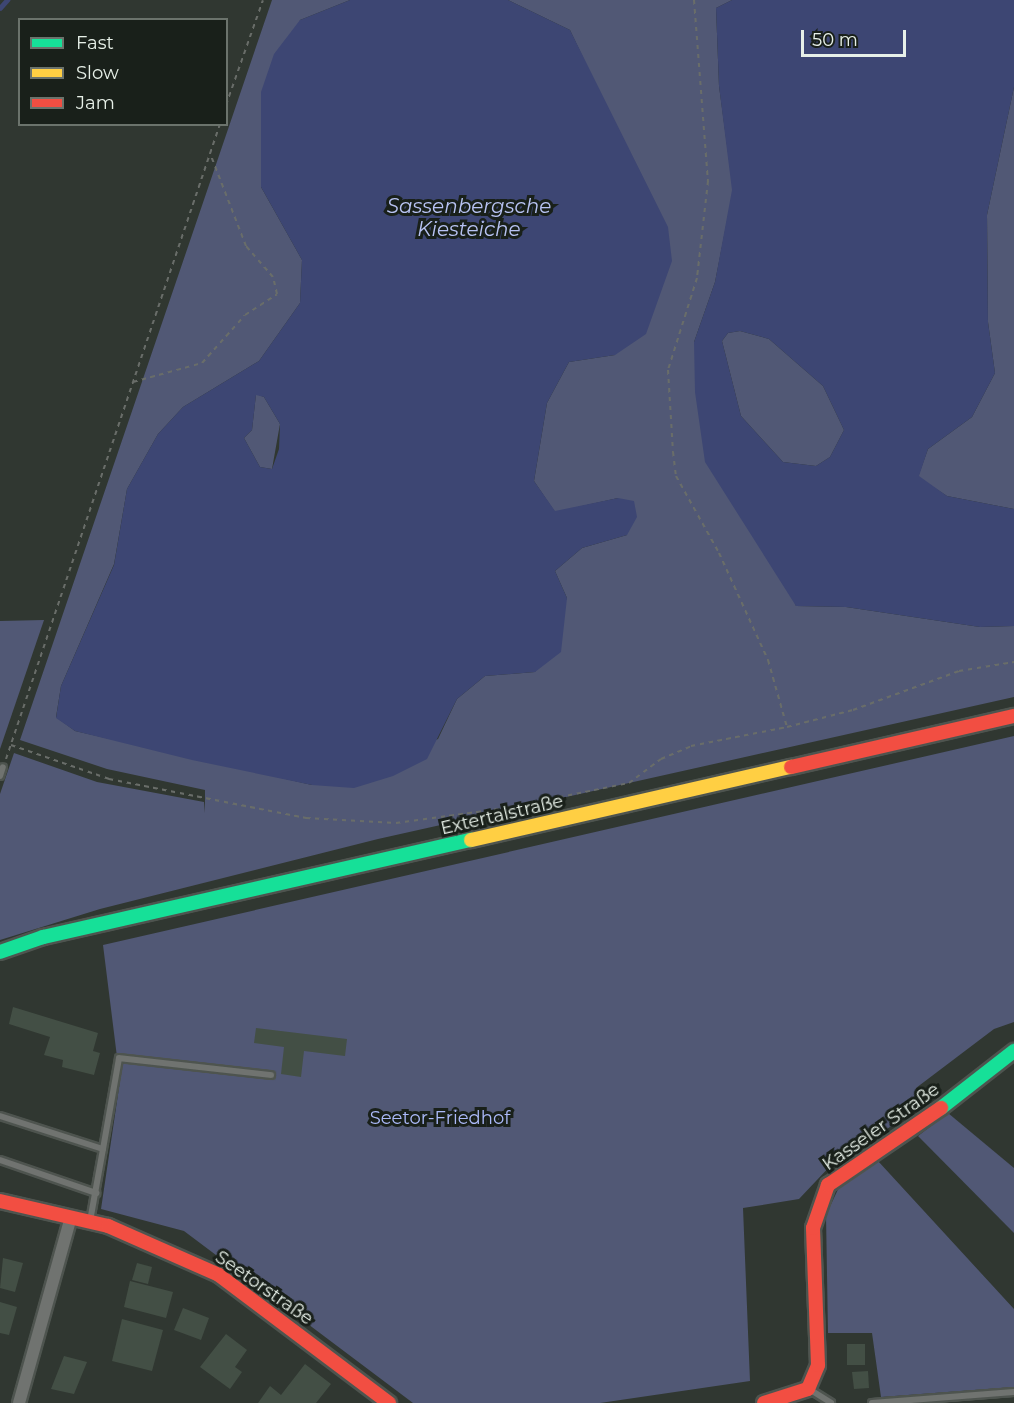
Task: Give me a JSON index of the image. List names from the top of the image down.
{
  "streets": {
    "street": ["Extertalstraße", "Kasseler Straße", "Seetorstraße"]
  },
  "water": ["Sassenbergsche Kiesteiche"],
  "parks": ["Seetor-Friedhof"],
  "legend": ["Fast", "Slow", "Jam"],
  "scale_bar": "50 m"
}
